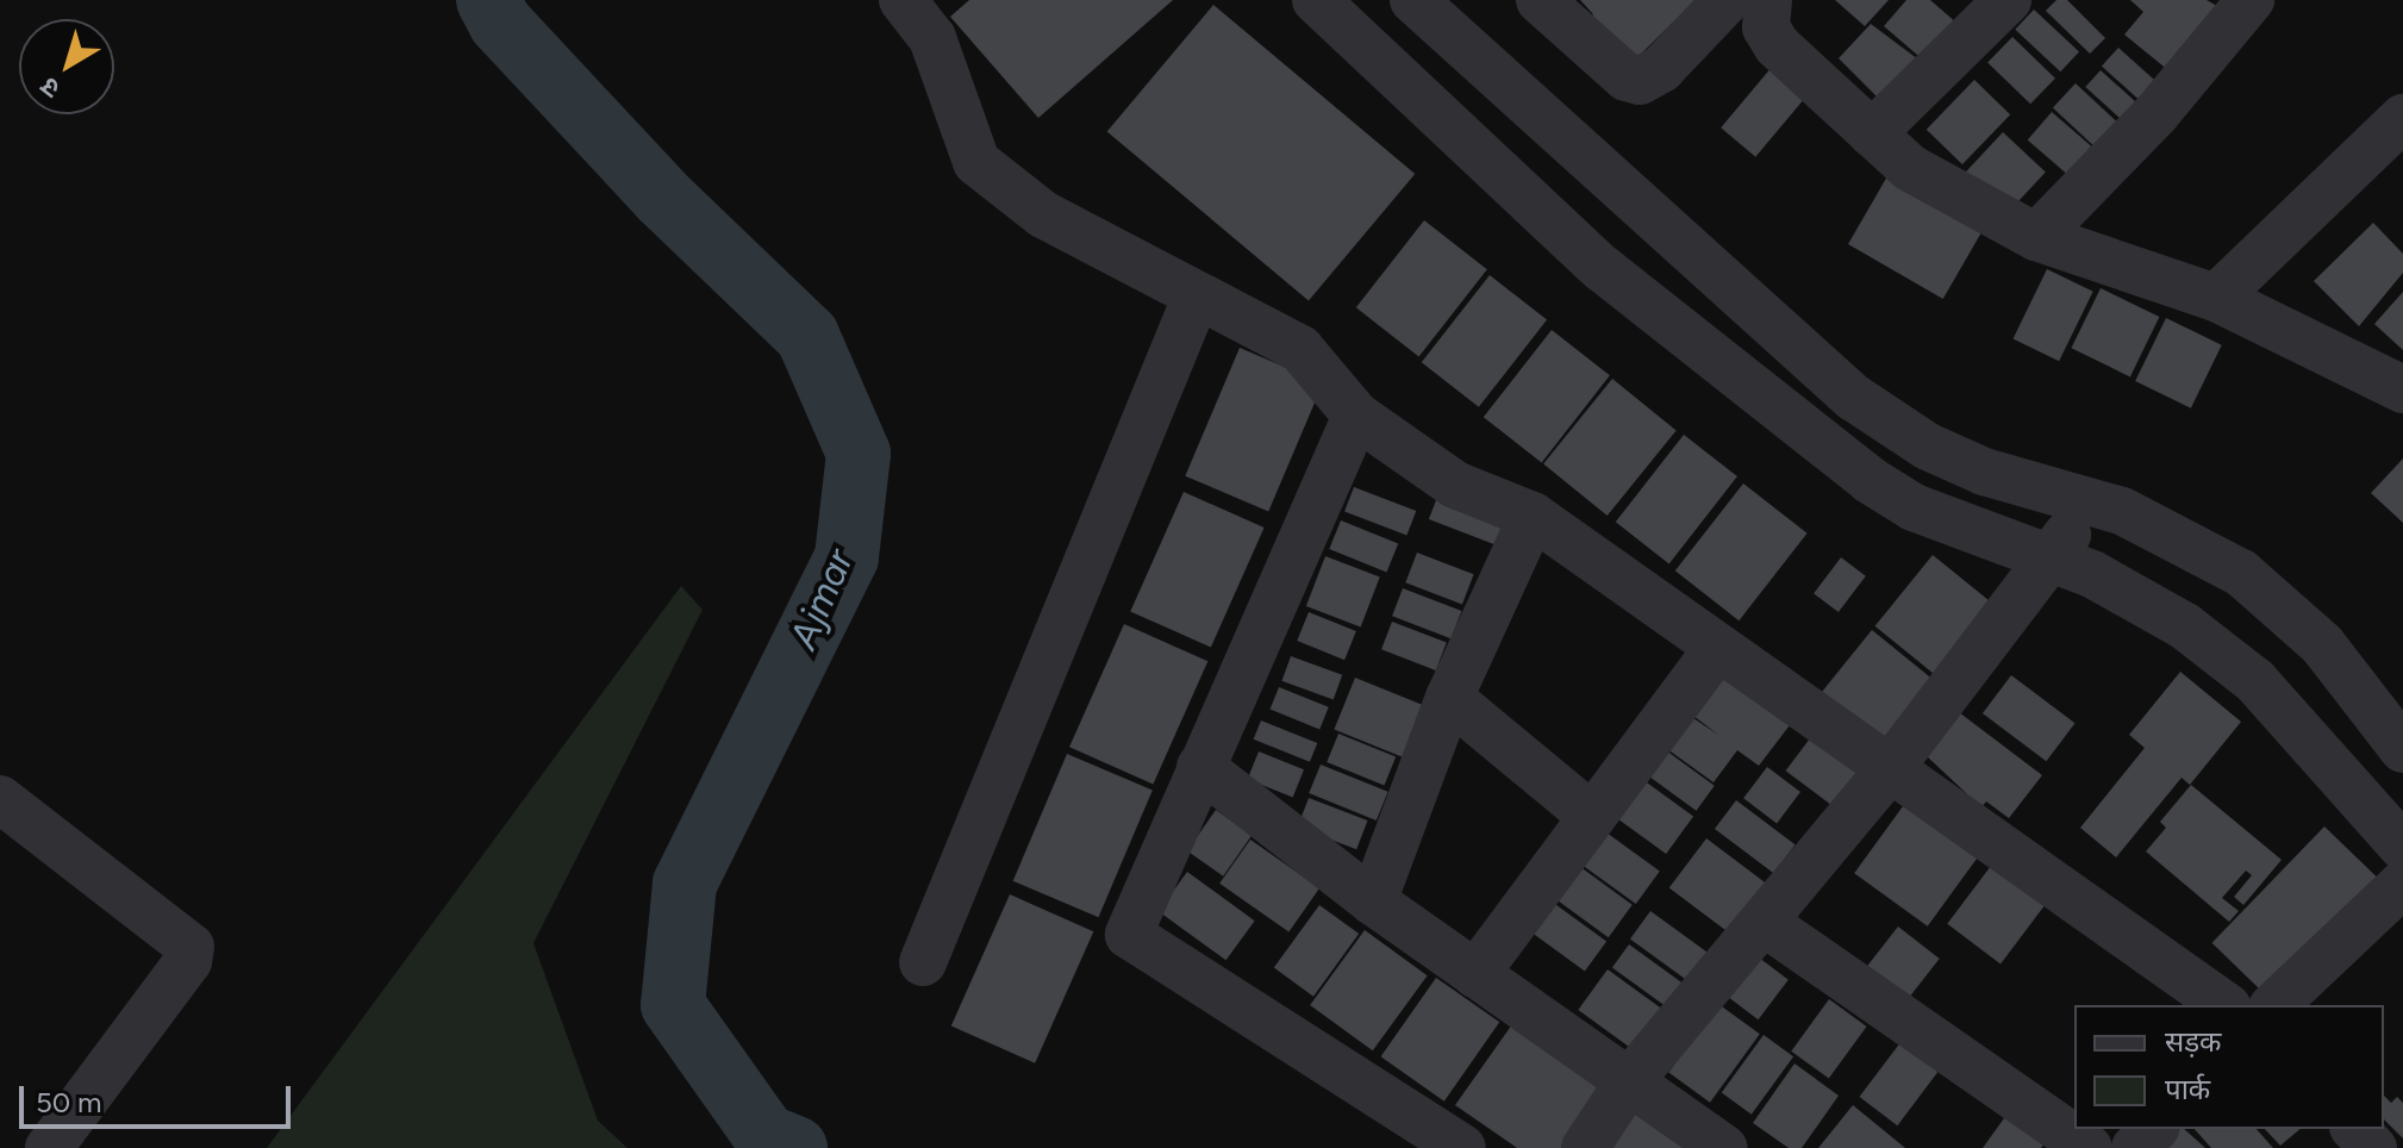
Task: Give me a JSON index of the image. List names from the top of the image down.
{
  "water": ["Ajmar"],
  "legend": ["सड़क", "पार्क"],
  "scale_bar": "50 m",
  "north": "bottom left"
}
